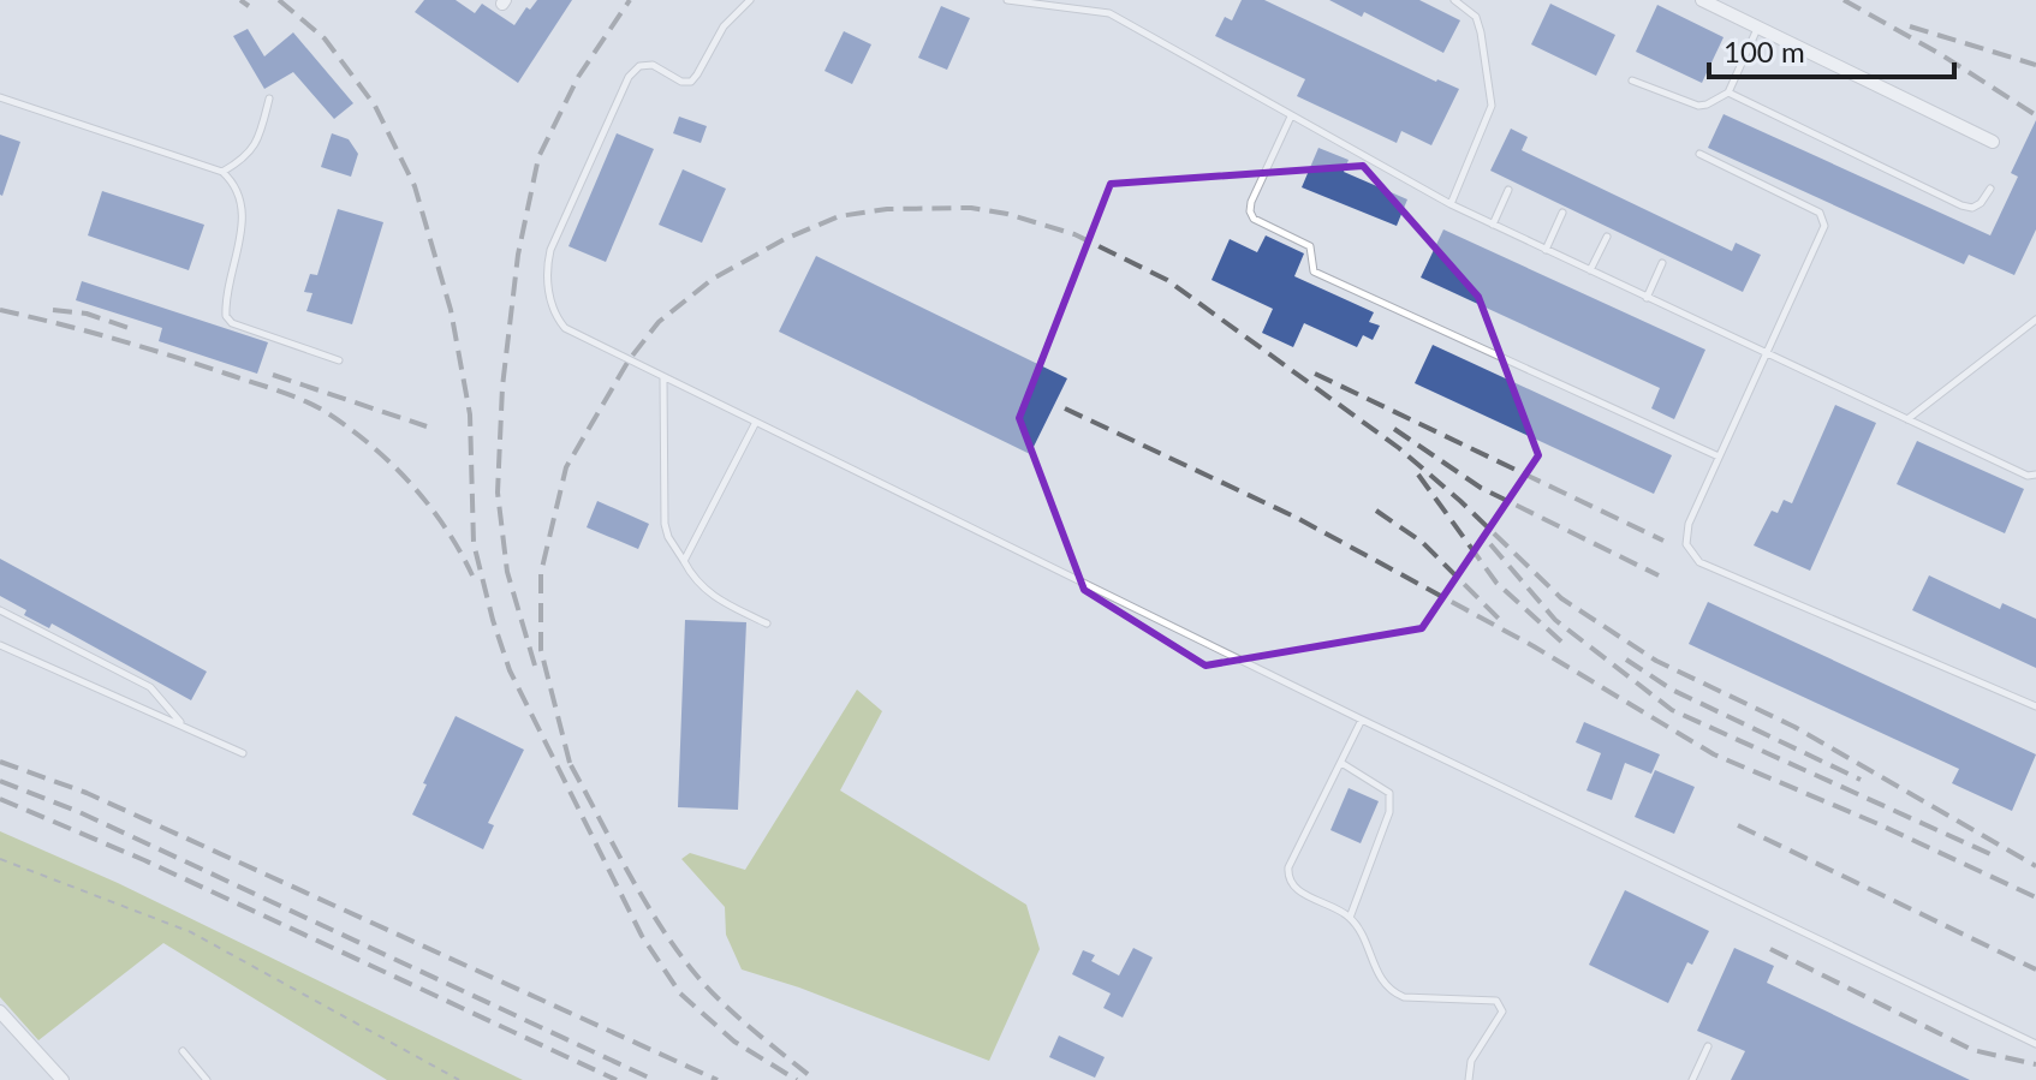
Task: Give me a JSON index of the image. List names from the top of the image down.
{
  "scale_bar": "100 m"
}
